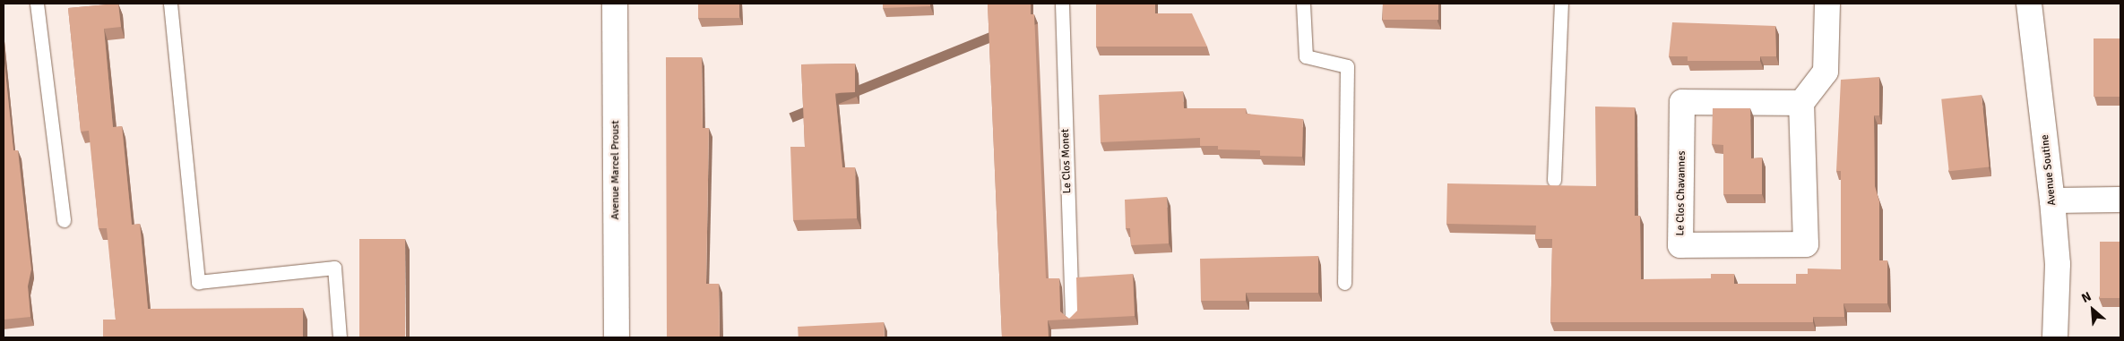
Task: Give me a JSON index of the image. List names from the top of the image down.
{
  "streets": {
    "street": ["Avenue Marcel Proust", "Avenue Soutine", "Le Clos Chavannes"],
    "lane": ["Le Clos Monet"]
  },
  "north": "top left"
}
